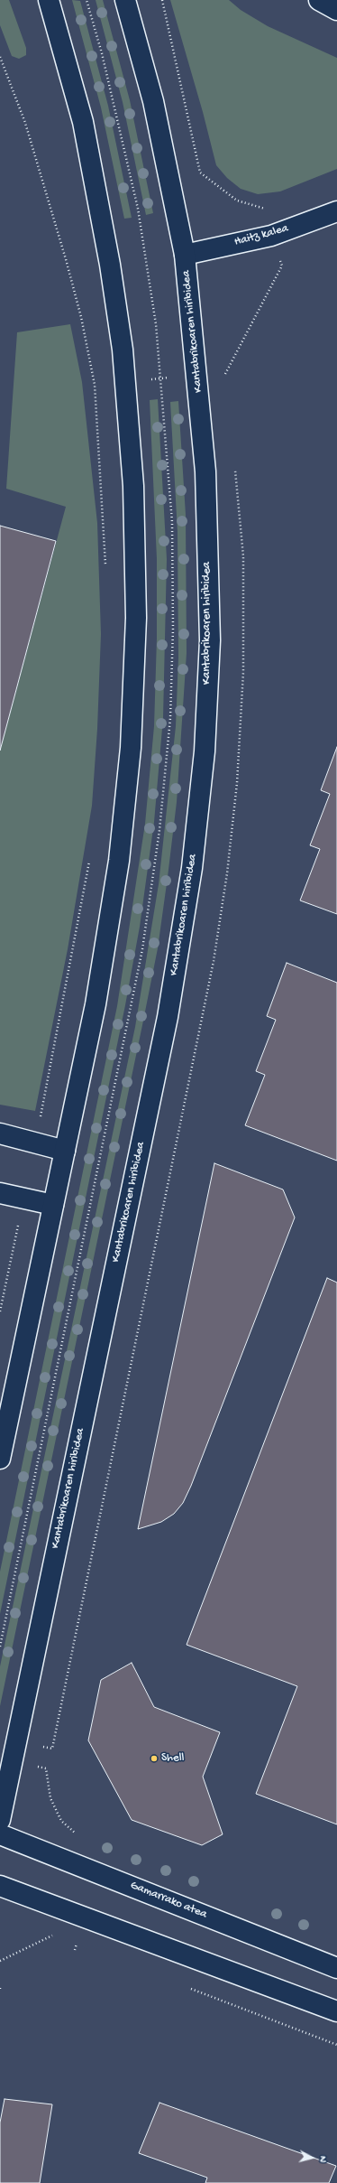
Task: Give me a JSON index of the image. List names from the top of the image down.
{
  "streets": {
    "main road": ["Haitz kalea", "Kantabrikoaren hiribidea", "Gamarrako atea"]
  },
  "crossings": [
    ["Haitz kalea", "Kantabrikoaren hiribidea"]
  ],
  "places": ["Shell"],
  "north": "right"
}
